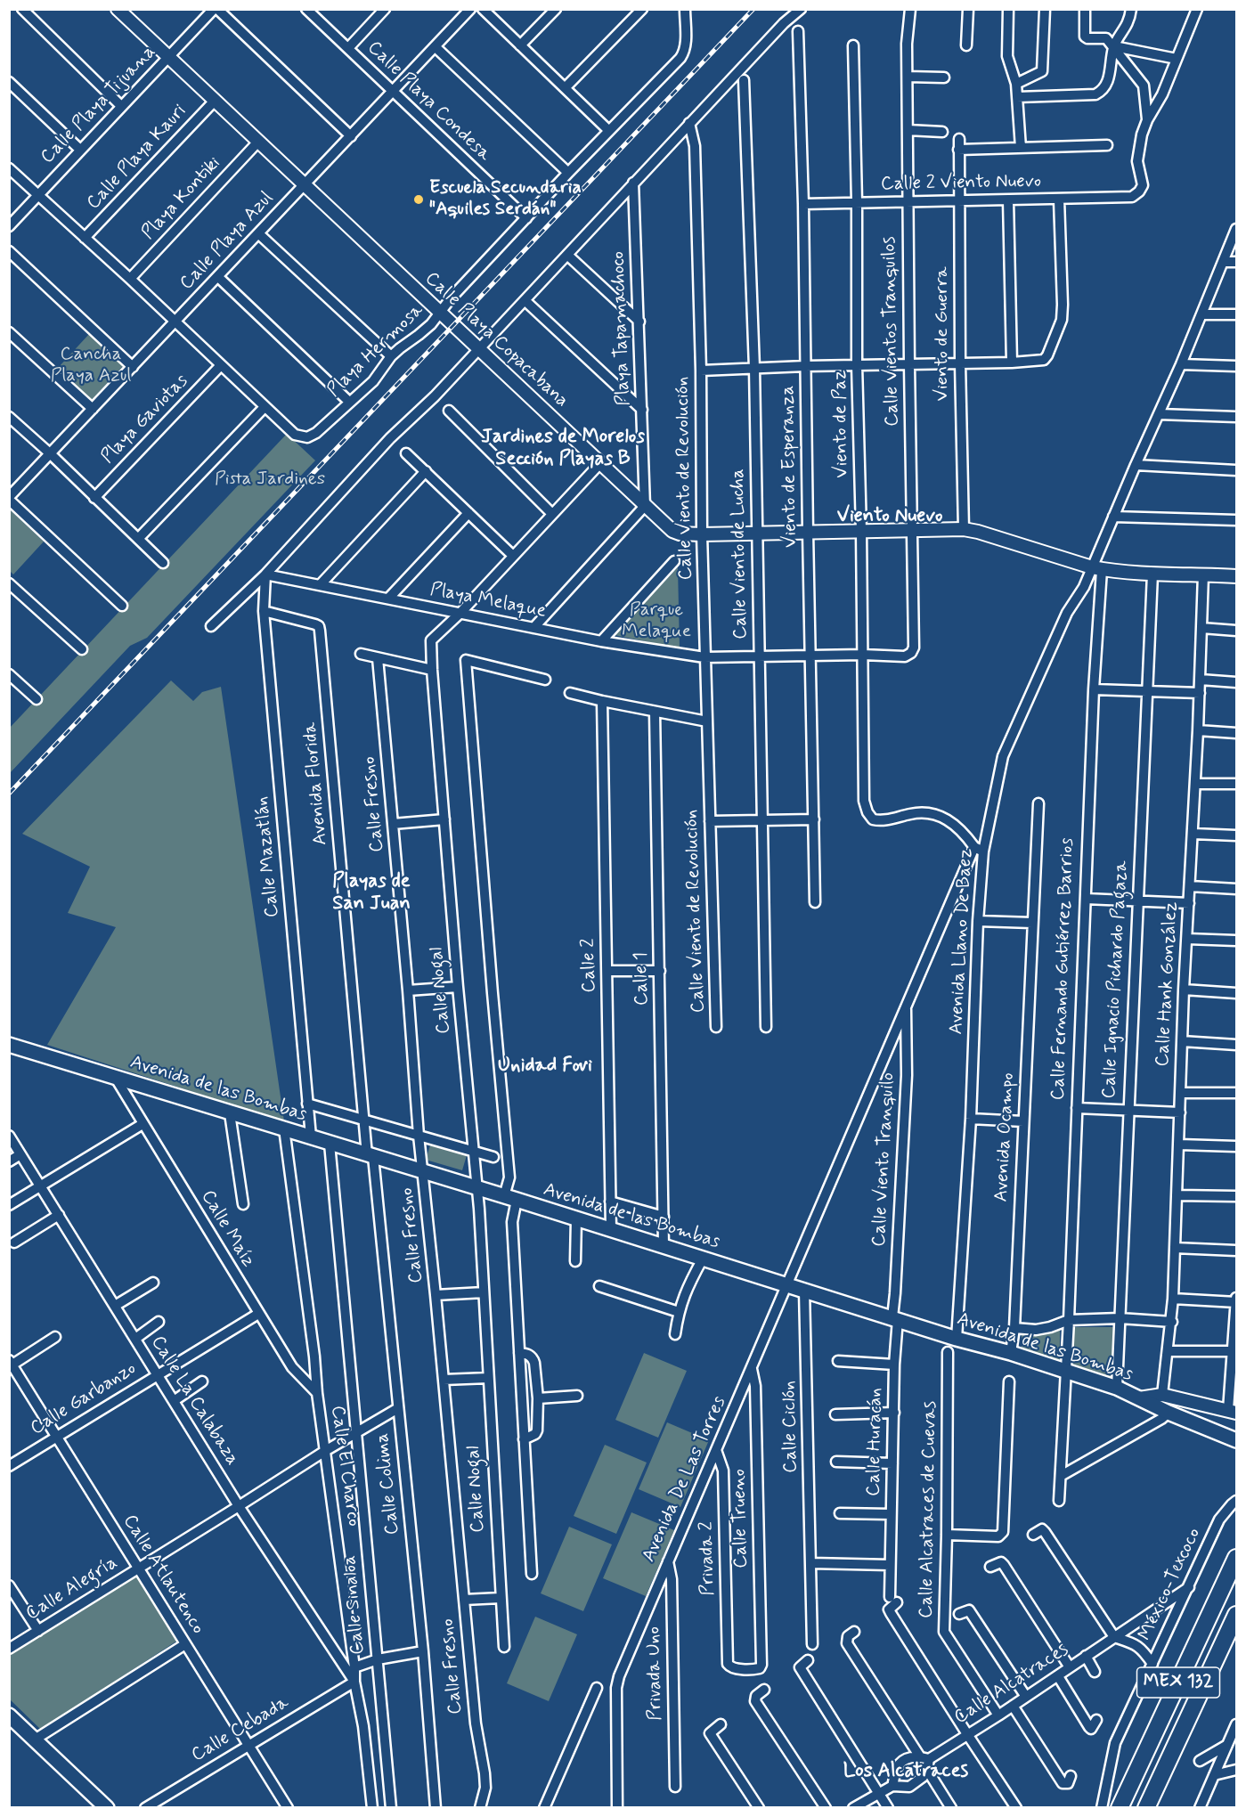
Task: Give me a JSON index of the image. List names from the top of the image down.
{
  "streets": {
    "highway": ["MEX 132"],
    "main road": ["Avenida de las Bombas"],
    "street": [
      "Calle Playa Condesa",
      "Calle Playa Tijuana",
      "Calle Playa Kauri",
      "Calle 2 Viento Nuevo",
      "Playa Kontiki",
      "Calle Playa Azul",
      "Playa Tapamachoco",
      "Calle Vientos Tranquilos",
      "Viento de Guerra",
      "Calle Playa Copacabana",
      "Playa Hermosa",
      "Playa Gaviotas",
      "Viento de Paz",
      "Viento de Esperanza",
      "Calle Viento de Revolución",
      "Calle Viento de Lucha",
      "Playa Melaque",
      "Avenida Florida",
      "Calle Fresno",
      "Calle Mazatlán",
      "Avenida Llano De Baez",
      "Calle 2",
      "Calle Fernando Gutiérrez Barrios",
      "Calle 1",
      "Calle Ignacio Pichardo Pagaza",
      "Calle Hank González",
      "Calle Nogal",
      "Avenida Ocampo",
      "Calle Viento Tranquilo",
      "Calle Maíz",
      "Calle Garbanzo",
      "Calle La Calabaza",
      "Calle Ciclón",
      "Calle Huracán",
      "Calle El Charco",
      "Avenida De Las Torres",
      "Calle Colima",
      "Calle Alcatraces de Cuevas",
      "Calle Trueno",
      "Privada 2",
      "Calle Atlautenco",
      "México-Texcoco",
      "Calle Alegría",
      "Calle Sinaloa",
      "Privada Uno",
      "Calle Alcatraces",
      "Calle Cebada"
    ]
  },
  "crossings": [
    ["Calle Playa Condesa", "Calle Playa Azul"],
    ["Calle Playa Condesa", "Playa Hermosa"],
    ["Calle Playa Tijuana", "Calle Playa Copacabana"],
    ["Calle Playa Kauri", "Calle Playa Copacabana"],
    ["Calle 2 Viento Nuevo", "Calle Vientos Tranquilos"],
    ["Calle 2 Viento Nuevo", "Viento de Guerra"],
    ["Calle 2 Viento Nuevo", "Viento de Paz"],
    ["Calle 2 Viento Nuevo", "Viento de Esperanza"],
    ["Playa Kontiki", "Calle Playa Copacabana"],
    ["Calle Playa Azul", "Calle Playa Copacabana"],
    ["Playa Tapamachoco", "Calle Playa Copacabana"],
    ["Calle Vientos Tranquilos", "Calle Playa Copacabana"],
    ["Calle Vientos Tranquilos", "Playa Melaque"],
    ["Viento de Guerra", "Calle Playa Copacabana"],
    ["Calle Playa Copacabana", "Playa Hermosa"],
    ["Calle Playa Copacabana", "Viento de Paz"],
    ["Calle Playa Copacabana", "Viento de Esperanza"],
    ["Calle Playa Copacabana", "Calle Viento de Revolución"],
    ["Calle Playa Copacabana", "Calle Viento de Lucha"],
    ["Calle Playa Copacabana", "Avenida Llano De Baez"],
    ["Calle Playa Copacabana", "Calle Fernando Gutiérrez Barrios"],
    ["Calle Playa Copacabana", "Calle Nogal"],
    ["Viento de Paz", "Playa Melaque"],
    ["Viento de Paz", "Avenida Llano De Baez"],
    ["Viento de Paz", "Avenida De Las Torres"],
    ["Viento de Esperanza", "Playa Melaque"],
    ["Calle Viento de Revolución", "Playa Melaque"],
    ["Calle Viento de Lucha", "Playa Melaque"],
    ["Playa Melaque", "Calle Mazatlán"],
    ["Playa Melaque", "Calle Nogal"],
    ["Avenida Florida", "Calle Mazatlán"],
    ["Avenida Florida", "Avenida de las Bombas"],
    ["Avenida Florida", "Calle Colima"],
    ["Calle Fresno", "Avenida de las Bombas"],
    ["Calle Mazatlán", "Avenida de las Bombas"],
    ["Avenida Llano De Baez", "Calle Fernando Gutiérrez Barrios"],
    ["Avenida Llano De Baez", "Avenida de las Bombas"],
    ["Avenida Llano De Baez", "Avenida De Las Torres"],
    ["Calle 2", "Avenida de las Bombas"],
    ["Calle Fernando Gutiérrez Barrios", "Avenida de las Bombas"],
    ["Calle 1", "Avenida de las Bombas"],
    ["Calle Ignacio Pichardo Pagaza", "Avenida de las Bombas"],
    ["Calle Nogal", "Avenida de las Bombas"],
    ["Avenida de las Bombas", "Avenida Ocampo"],
    ["Avenida de las Bombas", "Calle Viento Tranquilo"],
    ["Avenida de las Bombas", "Calle Maíz"],
    ["Avenida de las Bombas", "Calle Ciclón"],
    ["Avenida de las Bombas", "Calle Huracán"],
    ["Avenida de las Bombas", "Calle El Charco"],
    ["Avenida de las Bombas", "Avenida De Las Torres"],
    ["Avenida de las Bombas", "Calle Colima"],
    ["Avenida de las Bombas", "Calle Sinaloa"],
    ["Calle Viento Tranquilo", "Calle Huracán"],
    ["Calle Viento Tranquilo", "Avenida De Las Torres"],
    ["Calle Maíz", "Calle Garbanzo"],
    ["Calle Maíz", "Calle El Charco"],
    ["Calle Garbanzo", "Calle La Calabaza"],
    ["Calle Garbanzo", "Calle Atlautenco"],
    ["Calle La Calabaza", "Calle El Charco"],
    ["Calle La Calabaza", "Calle Alegría"],
    ["Calle La Calabaza", "Calle Cebada"],
    ["Calle Huracán", "Calle Alcatraces"],
    ["Calle El Charco", "Calle Alegría"],
    ["Calle El Charco", "Calle Cebada"],
    ["Avenida De Las Torres", "Calle Trueno"],
    ["Avenida De Las Torres", "Privada 2"],
    ["Avenida De Las Torres", "Privada Uno"],
    ["Calle Colima", "Calle Alegría"],
    ["Calle Alcatraces de Cuevas", "Calle Alcatraces"],
    ["Calle Trueno", "Privada 2"],
    ["Calle Atlautenco", "Calle Alegría"],
    ["Calle Atlautenco", "Calle Cebada"],
    ["México-Texcoco", "Calle Alcatraces"],
    ["Calle Alegría", "Calle Sinaloa"]
  ],
  "districts": [
    "Jardines de Morelos Sección Playas B",
    "Viento Nuevo",
    "Playas de San Juan",
    "Unidad Fovi",
    "Los Alcatraces"
  ],
  "parks": ["Cancha Playa Azul", "Pista Jardines", "Parque Melaque"],
  "places": ["Escuela Secundaria \"Aquiles Serdán\""]
}
